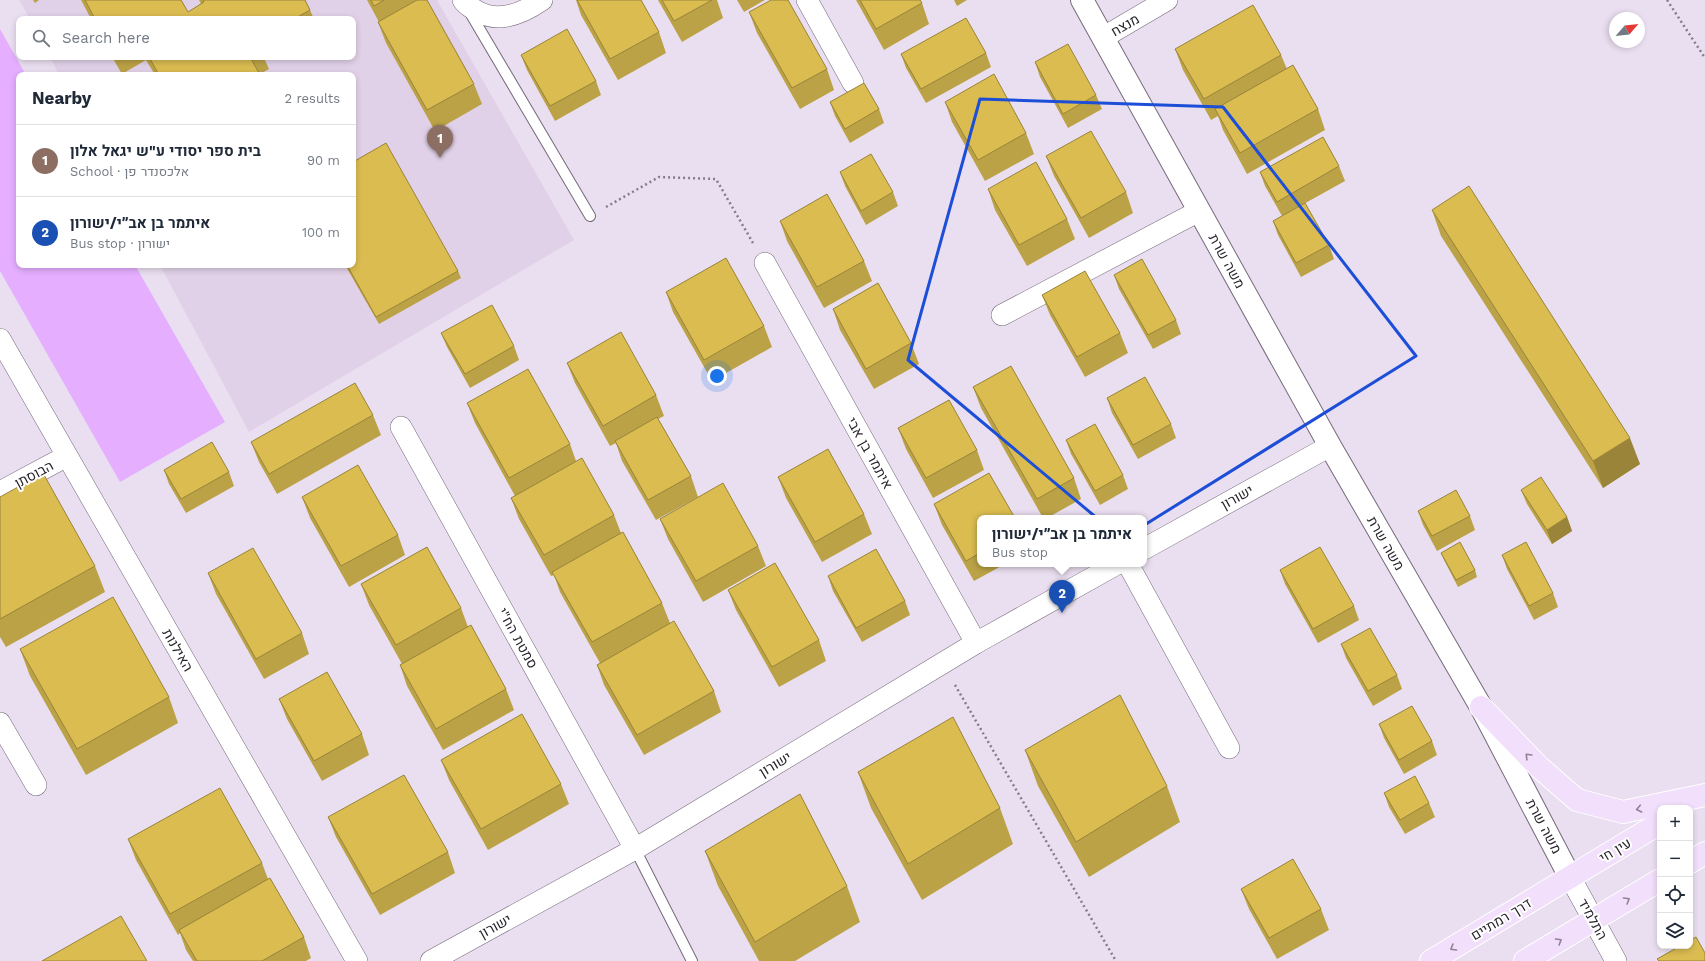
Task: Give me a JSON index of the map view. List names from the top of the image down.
{
  "streets": {
    "main road": ["עין חי", "דרך רמתיים"],
    "street": [
      "מנצח",
      "משה שרת",
      "איתמר בן אבי",
      "הבוסתן",
      "ישורון",
      "סמטת הח\"י",
      "האילנות",
      "התלמיד"
    ]
  },
  "crossings": [
    ["מנצח", "משה שרת"],
    ["משה שרת", "ישורון"],
    ["משה שרת", "עין חי"],
    ["משה שרת", "דרך רמתיים"],
    ["משה שרת", "התלמיד"],
    ["איתמר בן אבי", "ישורון"],
    ["הבוסתן", "האילנות"],
    ["ישורון", "סמטת הח\"י"],
    ["עין חי", "דרך רמתיים"],
    ["עין חי", "התלמיד"],
    ["דרך רמתיים", "התלמיד"]
  ],
  "north": "top right",
  "page": {
    "search": "Search here",
    "heading": ["Nearby", "2 results"],
    "list": [
      {
        "mark": "1",
        "name": "בית ספר יסודי ע\"ש יגאל אלון",
        "note": "School · אלכסנדר פן",
        "value": "90 m"
      },
      {
        "mark": "2",
        "name": "איתמר בן אב״י/ישורון",
        "note": "Bus stop · ישורון",
        "value": "100 m"
      }
    ],
    "pins": ["1", "2"],
    "popup": ["איתמר בן אב״י/ישורון", "Bus stop"],
    "map_buttons": ["+", "−"]
  }
}
